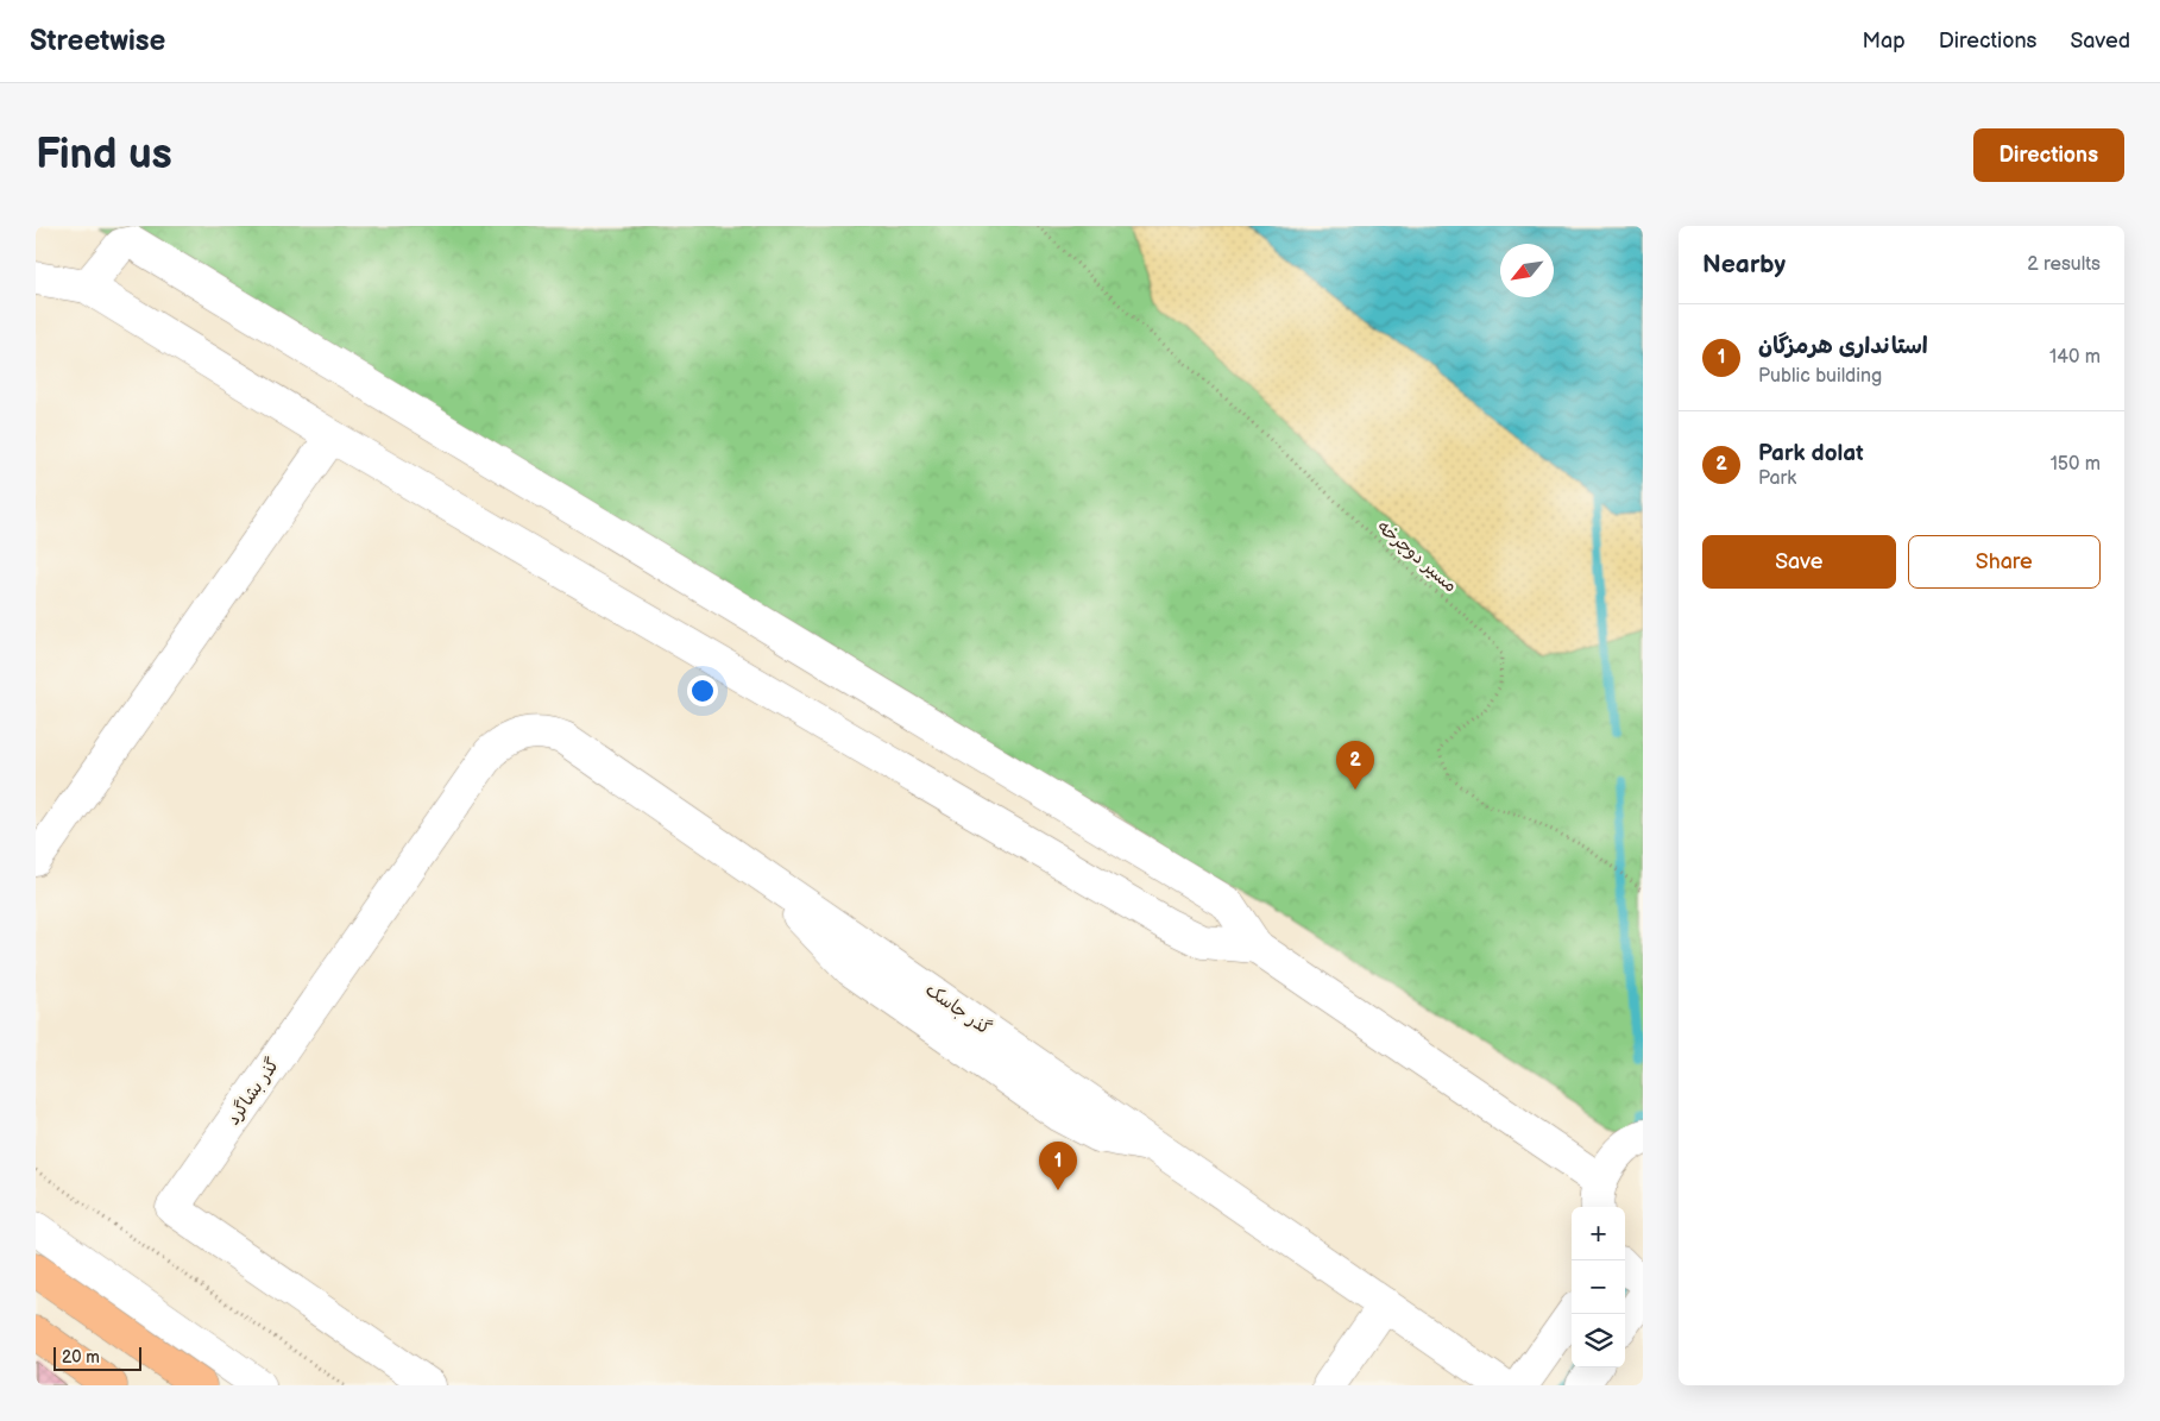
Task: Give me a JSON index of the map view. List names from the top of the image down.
{
  "streets": {
    "street": ["گذر بشاگرد"],
    "path": ["مسیر دوچرخه"]
  },
  "scale_bar": "20 m",
  "north": "bottom left",
  "page": {
    "header": "Streetwise",
    "nav": ["Map", "Directions", "Saved"],
    "buttons": [
      "Directions",
      ["Save", "Share"]
    ],
    "title": "Find us",
    "heading": ["Nearby", "2 results"],
    "list": [
      {
        "mark": "1",
        "name": "استانداری هرمزگان",
        "note": "Public building",
        "value": "140 m"
      },
      {
        "mark": "2",
        "name": "Park dolat",
        "note": "Park",
        "value": "150 m"
      }
    ],
    "pins": ["2", "1"],
    "map_buttons": ["+", "−"],
    "scale": "20 m"
  }
}
